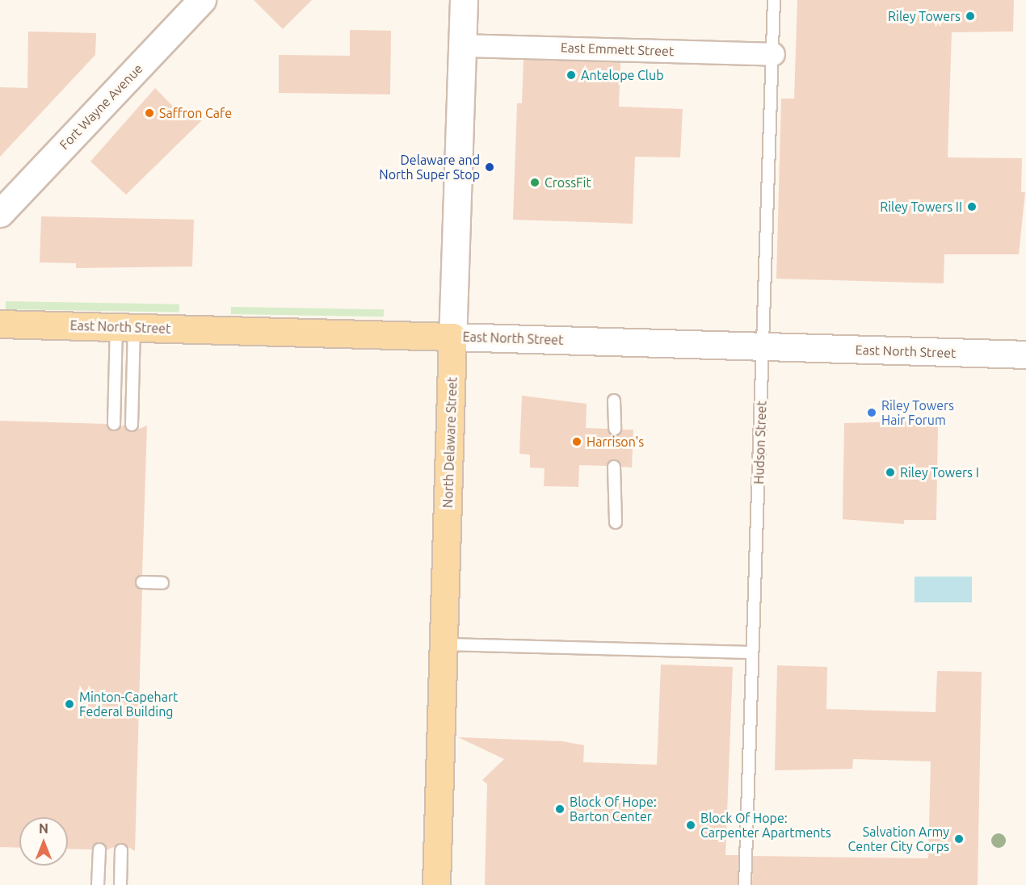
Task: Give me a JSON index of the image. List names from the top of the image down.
{
  "streets": {
    "main road": ["Fort Wayne Avenue", "East North Street", "North Delaware Street"],
    "street": ["East Emmett Street"],
    "lane": ["Hudson Street"]
  },
  "crossings": [
    ["East Emmett Street", "North Delaware Street"],
    ["East Emmett Street", "Hudson Street"],
    ["East North Street", "North Delaware Street"],
    ["East North Street", "Hudson Street"]
  ],
  "places": [
    "Riley Towers",
    "Antelope Club",
    "Saffron Cafe",
    "Delaware and North Super Stop",
    "CrossFit",
    "Riley Towers II",
    "Riley Towers Hair Forum",
    "Harrison's",
    "Riley Towers I",
    "Minton-Capehart Federal Building",
    "Block Of Hope: Barton Center",
    "Block Of Hope: Carpenter Apartments",
    "Salvation Army Center City Corps"
  ],
  "north": "top"
}
